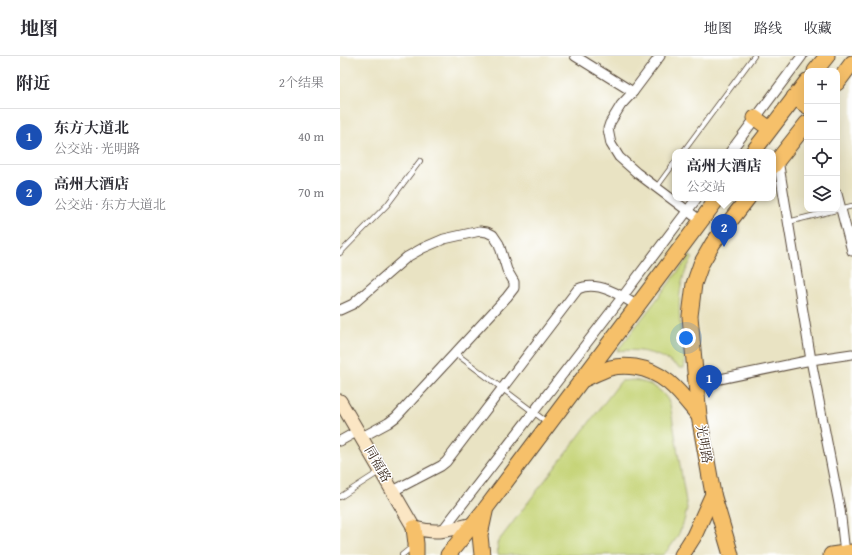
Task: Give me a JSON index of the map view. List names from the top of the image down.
{
  "streets": {
    "main road": ["光明路"],
    "street": ["同福路"]
  },
  "page": {
    "header": "地图",
    "nav": ["地图", "路线", "收藏"],
    "heading": ["附近", "2个结果"],
    "map_buttons": ["+", "−"],
    "list": [
      {
        "mark": "1",
        "name": "东方大道北",
        "note": "公交站 · 光明路",
        "value": "40 m"
      },
      {
        "mark": "2",
        "name": "高州大酒店",
        "note": "公交站 · 东方大道北",
        "value": "70 m"
      }
    ],
    "popup": ["高州大酒店", "公交站"],
    "pins": ["2", "1"]
  }
}
